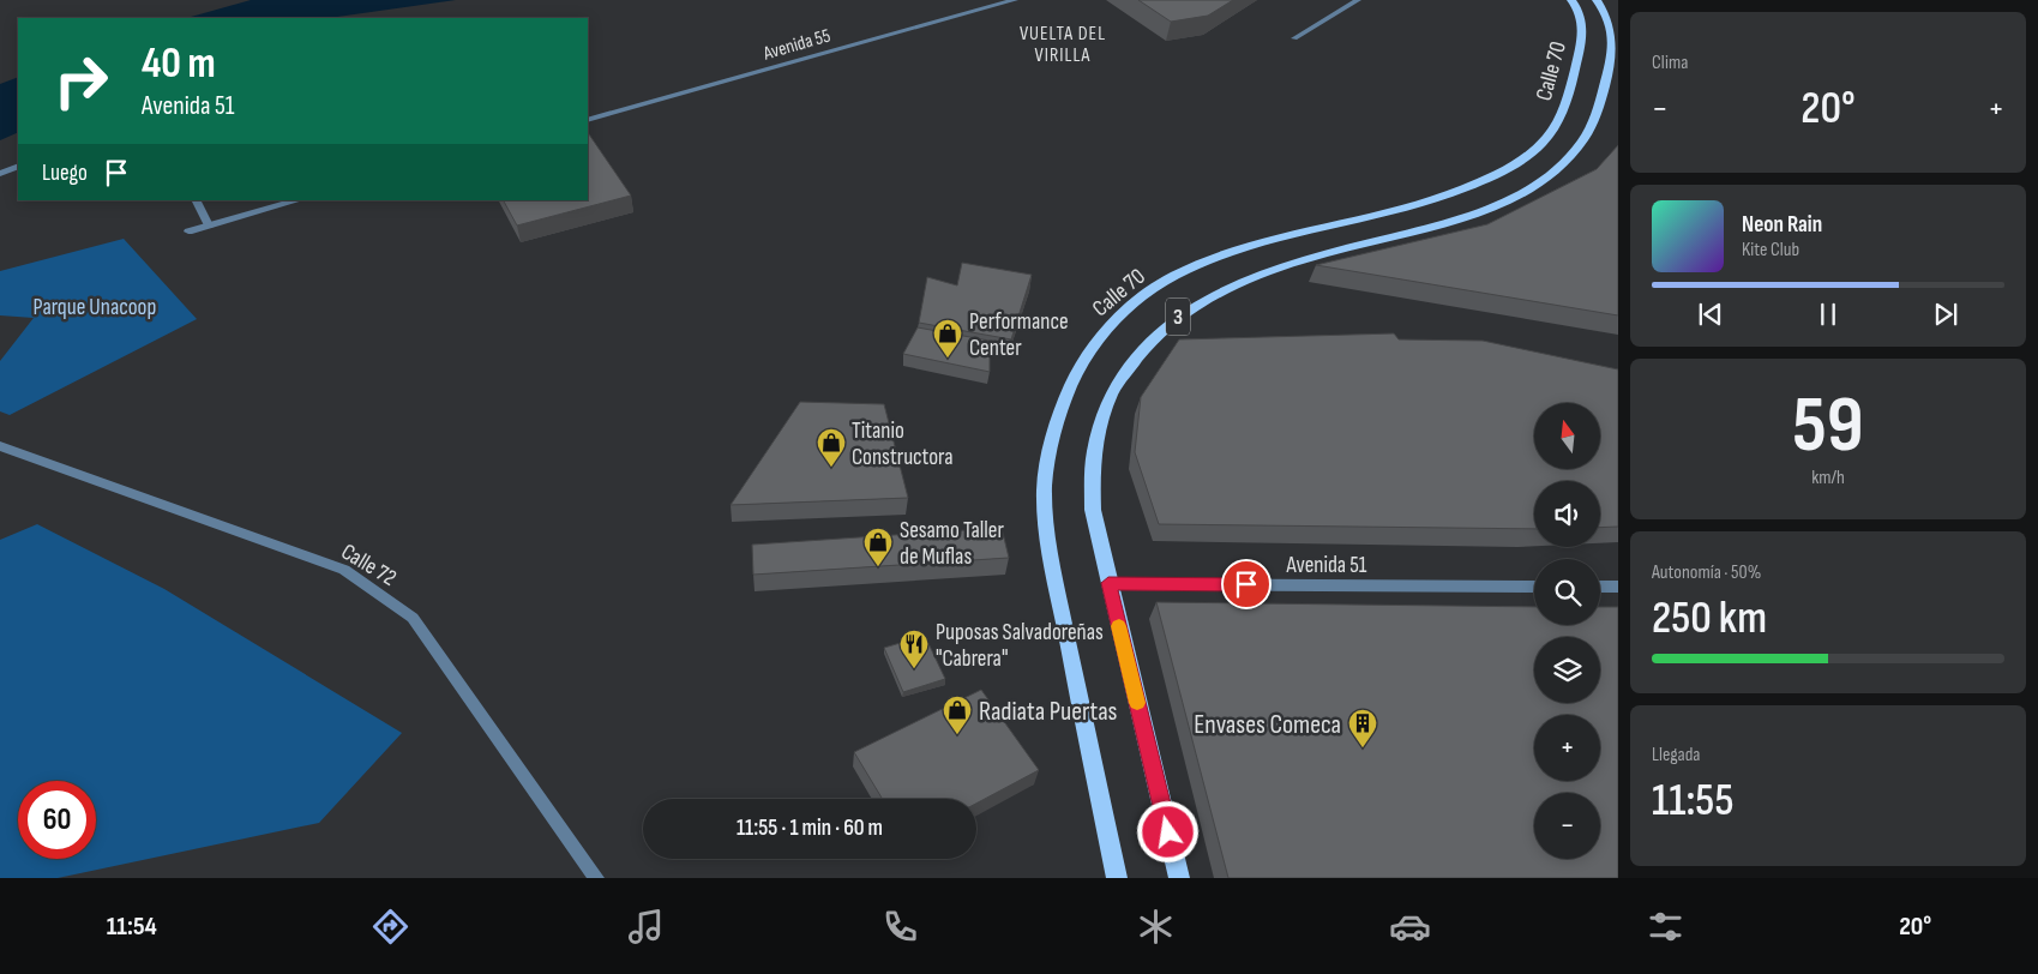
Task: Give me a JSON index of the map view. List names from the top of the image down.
{
  "streets": {
    "main road": ["Calle 70", "3"],
    "street": ["Avenida 55", "Calle 72", "Avenida 51"]
  },
  "crossings": [
    ["3", "Avenida 51"]
  ],
  "districts": ["VUELTA DEL VIRILLA"],
  "parks": ["Parque Unacoop"],
  "places": {
    "shop": [
      "Performance Center",
      "Titanio Constructora",
      "Sesamo Taller de Muflas",
      "Radiata Puertas"
    ],
    "restaurant": ["Puposas Salvadoreñas \"Cabrera\""],
    "building": ["Envases Comeca"]
  },
  "north": "top",
  "page": {
    "tile": [
      "Clima",
      ["59", "km/h"],
      ["Autonomía · 50%", "250 km"],
      ["Llegada", "11:55"]
    ],
    "turn": ["40 m", "Avenida 51"],
    "heat": ["−", "20°", "+"],
    "then": "Luego",
    "song": ["Neon Rain", "Kite Club"],
    "map_buttons": ["+", "−"],
    "limit": "60",
    "trip": "11:55 · 1 min · 60 m",
    "tabs": ["11:54", "20°"]
  }
}
